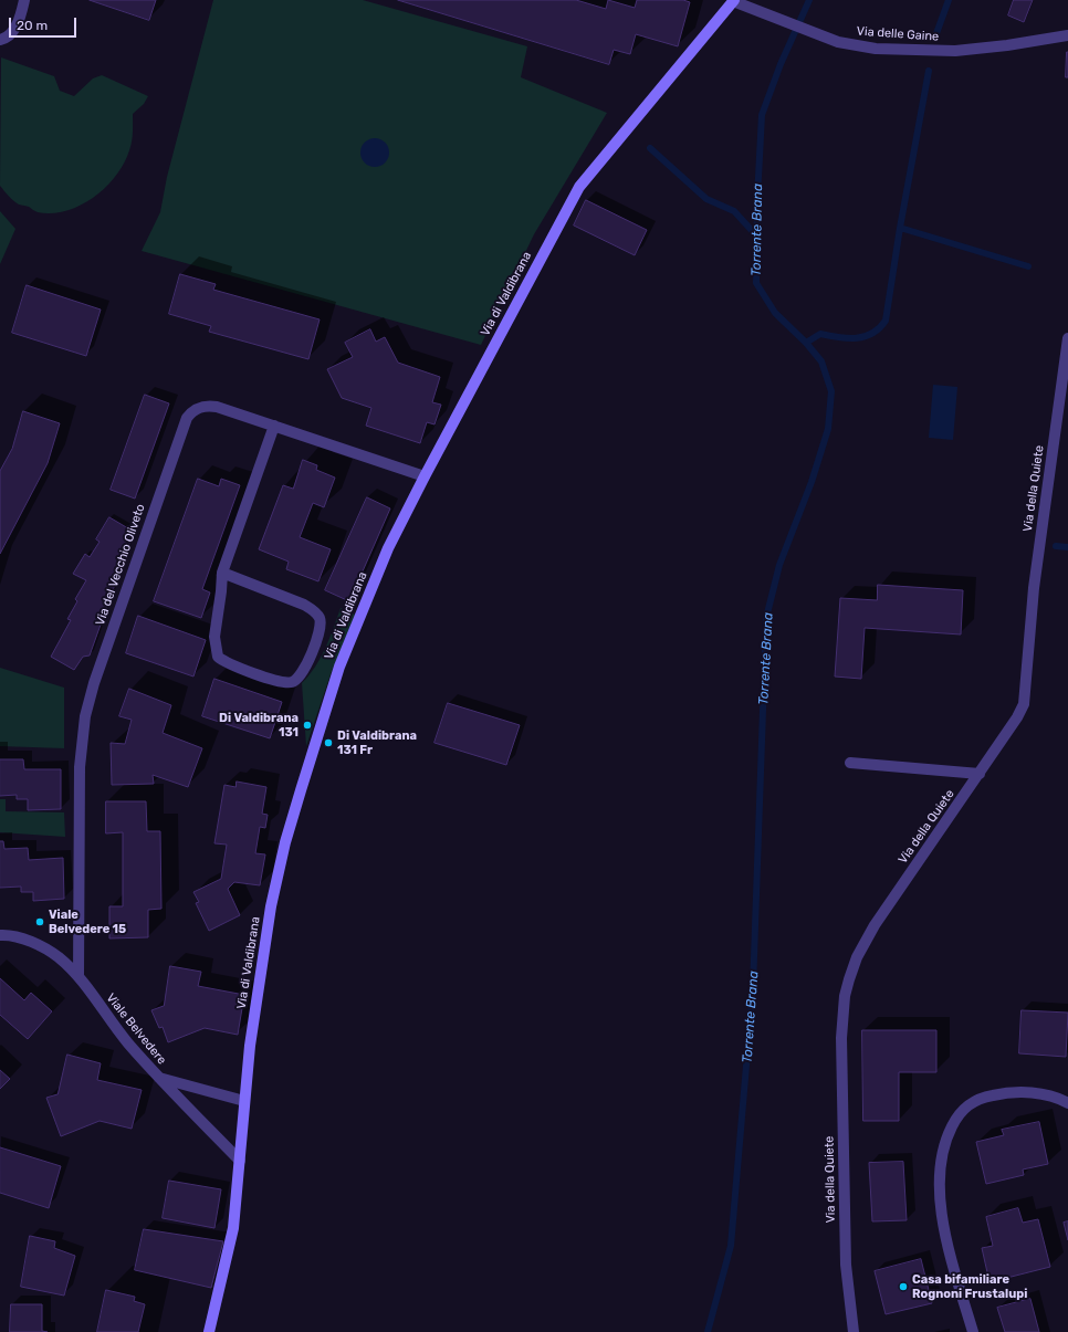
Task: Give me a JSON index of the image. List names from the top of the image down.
{
  "streets": {
    "street": [
      "Via delle Gaine",
      "Via di Valdibrana",
      "Via della Quiete",
      "Via del Vecchio Oliveto",
      "Viale Belvedere"
    ]
  },
  "crossings": [
    ["Via delle Gaine", "Via di Valdibrana"],
    ["Via di Valdibrana", "Via del Vecchio Oliveto"],
    ["Via di Valdibrana", "Viale Belvedere"],
    ["Via del Vecchio Oliveto", "Viale Belvedere"]
  ],
  "water": ["Torrente Brana"],
  "places": [
    "Di Valdibrana 131",
    "Di Valdibrana 131 Fr",
    "Viale Belvedere 15",
    "Casa bifamiliare Rognoni Frustalupi"
  ],
  "scale_bar": "20 m"
}
